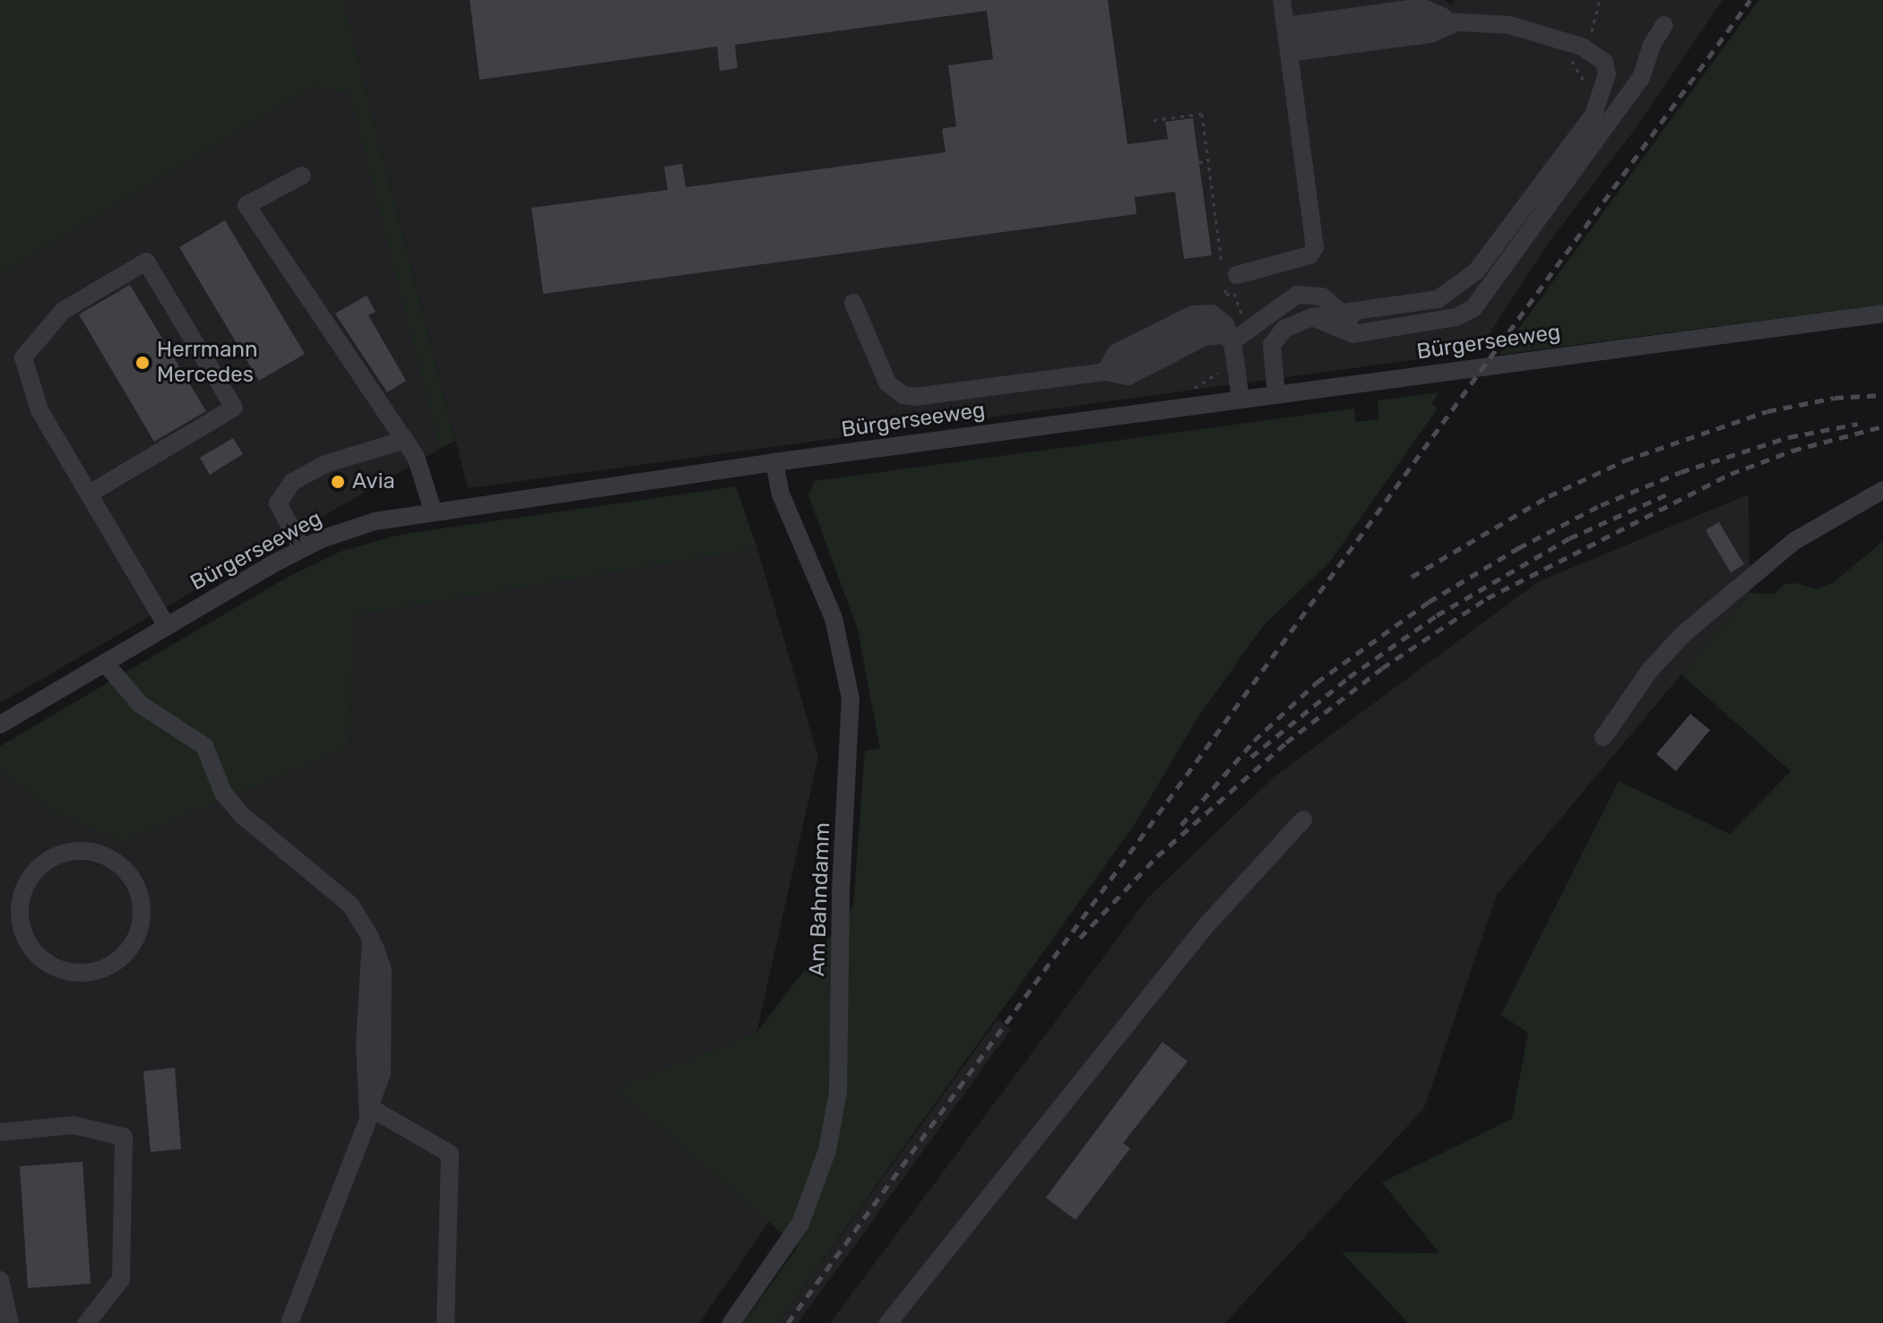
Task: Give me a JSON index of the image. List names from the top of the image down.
{
  "streets": {
    "street": ["Bürgerseeweg", "Am Bahndamm"]
  },
  "crossings": [
    ["Bürgerseeweg", "Am Bahndamm"]
  ],
  "places": ["Herrmann Mercedes", "Avia"]
}
